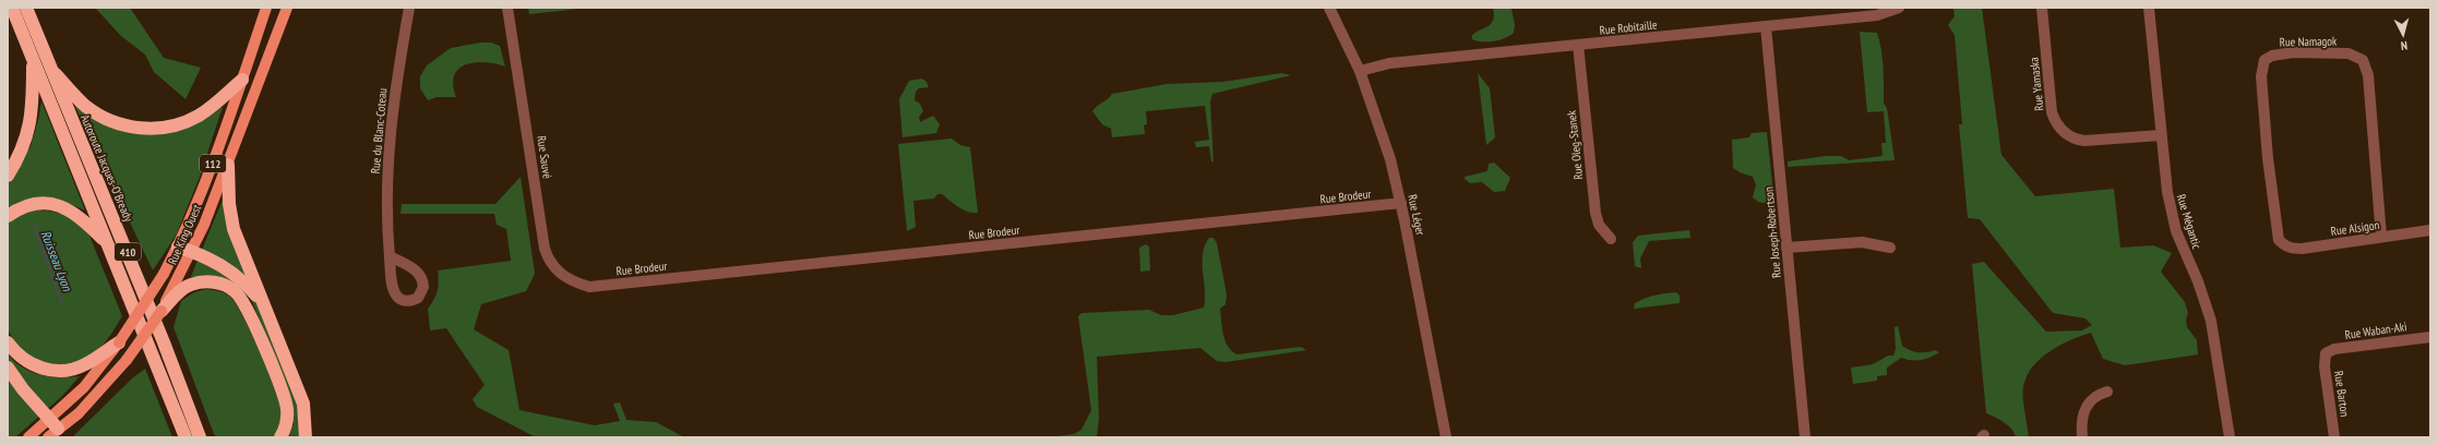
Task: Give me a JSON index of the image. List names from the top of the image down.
{
  "streets": {
    "highway": ["Autoroute Jacques-O'Bready", "410"],
    "main road": ["112", "Rue King Ouest"],
    "street": [
      "Rue Robitaille",
      "Rue Namagok",
      "Rue Yamaska",
      "Rue du Blanc-Coteau",
      "Rue Oleg-Stanek",
      "Rue Sauvé",
      "Rue Brodeur",
      "Rue Léger",
      "Rue Mégantic",
      "Rue Alsigon",
      "Rue Joseph-Robertson",
      "Rue Waban-Aki",
      "Rue Barton"
    ]
  },
  "crossings": [
    ["Rue Robitaille", "Rue Oleg-Stanek"],
    ["Rue Robitaille", "Rue Léger"],
    ["Rue Robitaille", "Rue Joseph-Robertson"],
    ["Rue Namagok", "Rue Alsigon"],
    ["Rue Yamaska", "Rue Mégantic"],
    ["Rue Sauvé", "Rue Brodeur"],
    ["Rue Brodeur", "Rue Léger"],
    ["Rue Waban-Aki", "Rue Barton"]
  ],
  "water": ["Ruisseau Lyon"],
  "north": "bottom"
}
